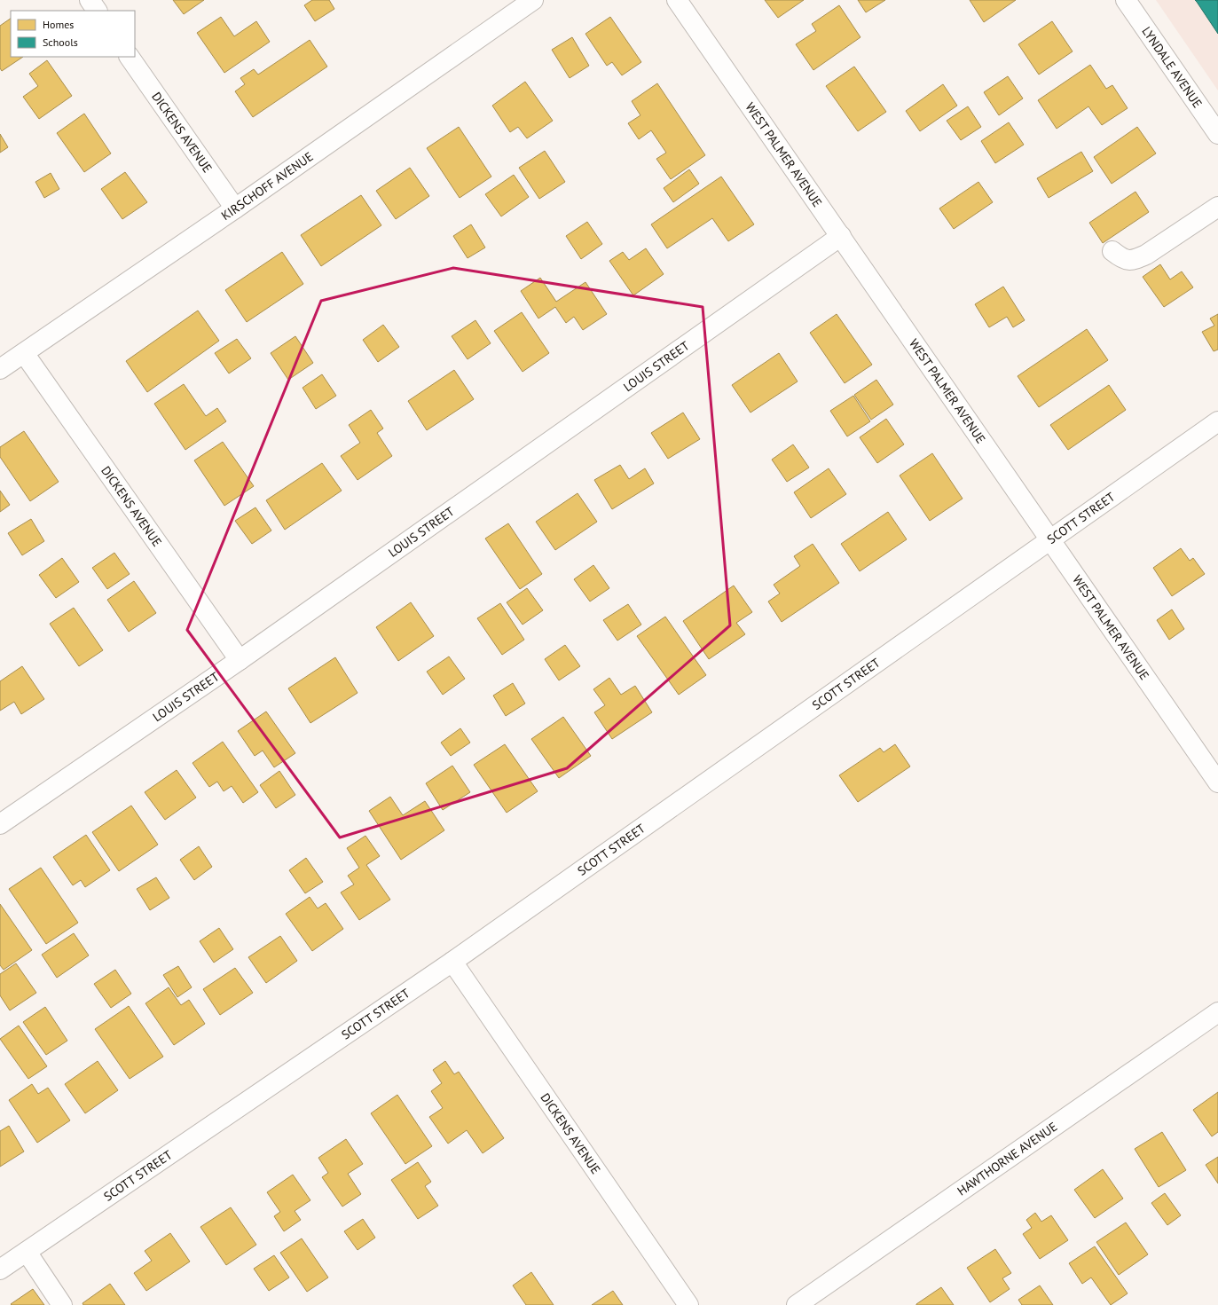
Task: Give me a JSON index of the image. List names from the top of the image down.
{
  "streets": {
    "street": [
      "LYNDALE AVENUE",
      "DICKENS AVENUE",
      "WEST PALMER AVENUE",
      "KIRSCHOFF AVENUE",
      "LOUIS STREET",
      "SCOTT STREET",
      "HAWTHORNE AVENUE"
    ]
  },
  "crossings": [
    ["DICKENS AVENUE", "KIRSCHOFF AVENUE"],
    ["DICKENS AVENUE", "LOUIS STREET"],
    ["DICKENS AVENUE", "SCOTT STREET"],
    ["WEST PALMER AVENUE", "LOUIS STREET"],
    ["WEST PALMER AVENUE", "SCOTT STREET"]
  ],
  "legend": ["Homes", "Schools"]
}
